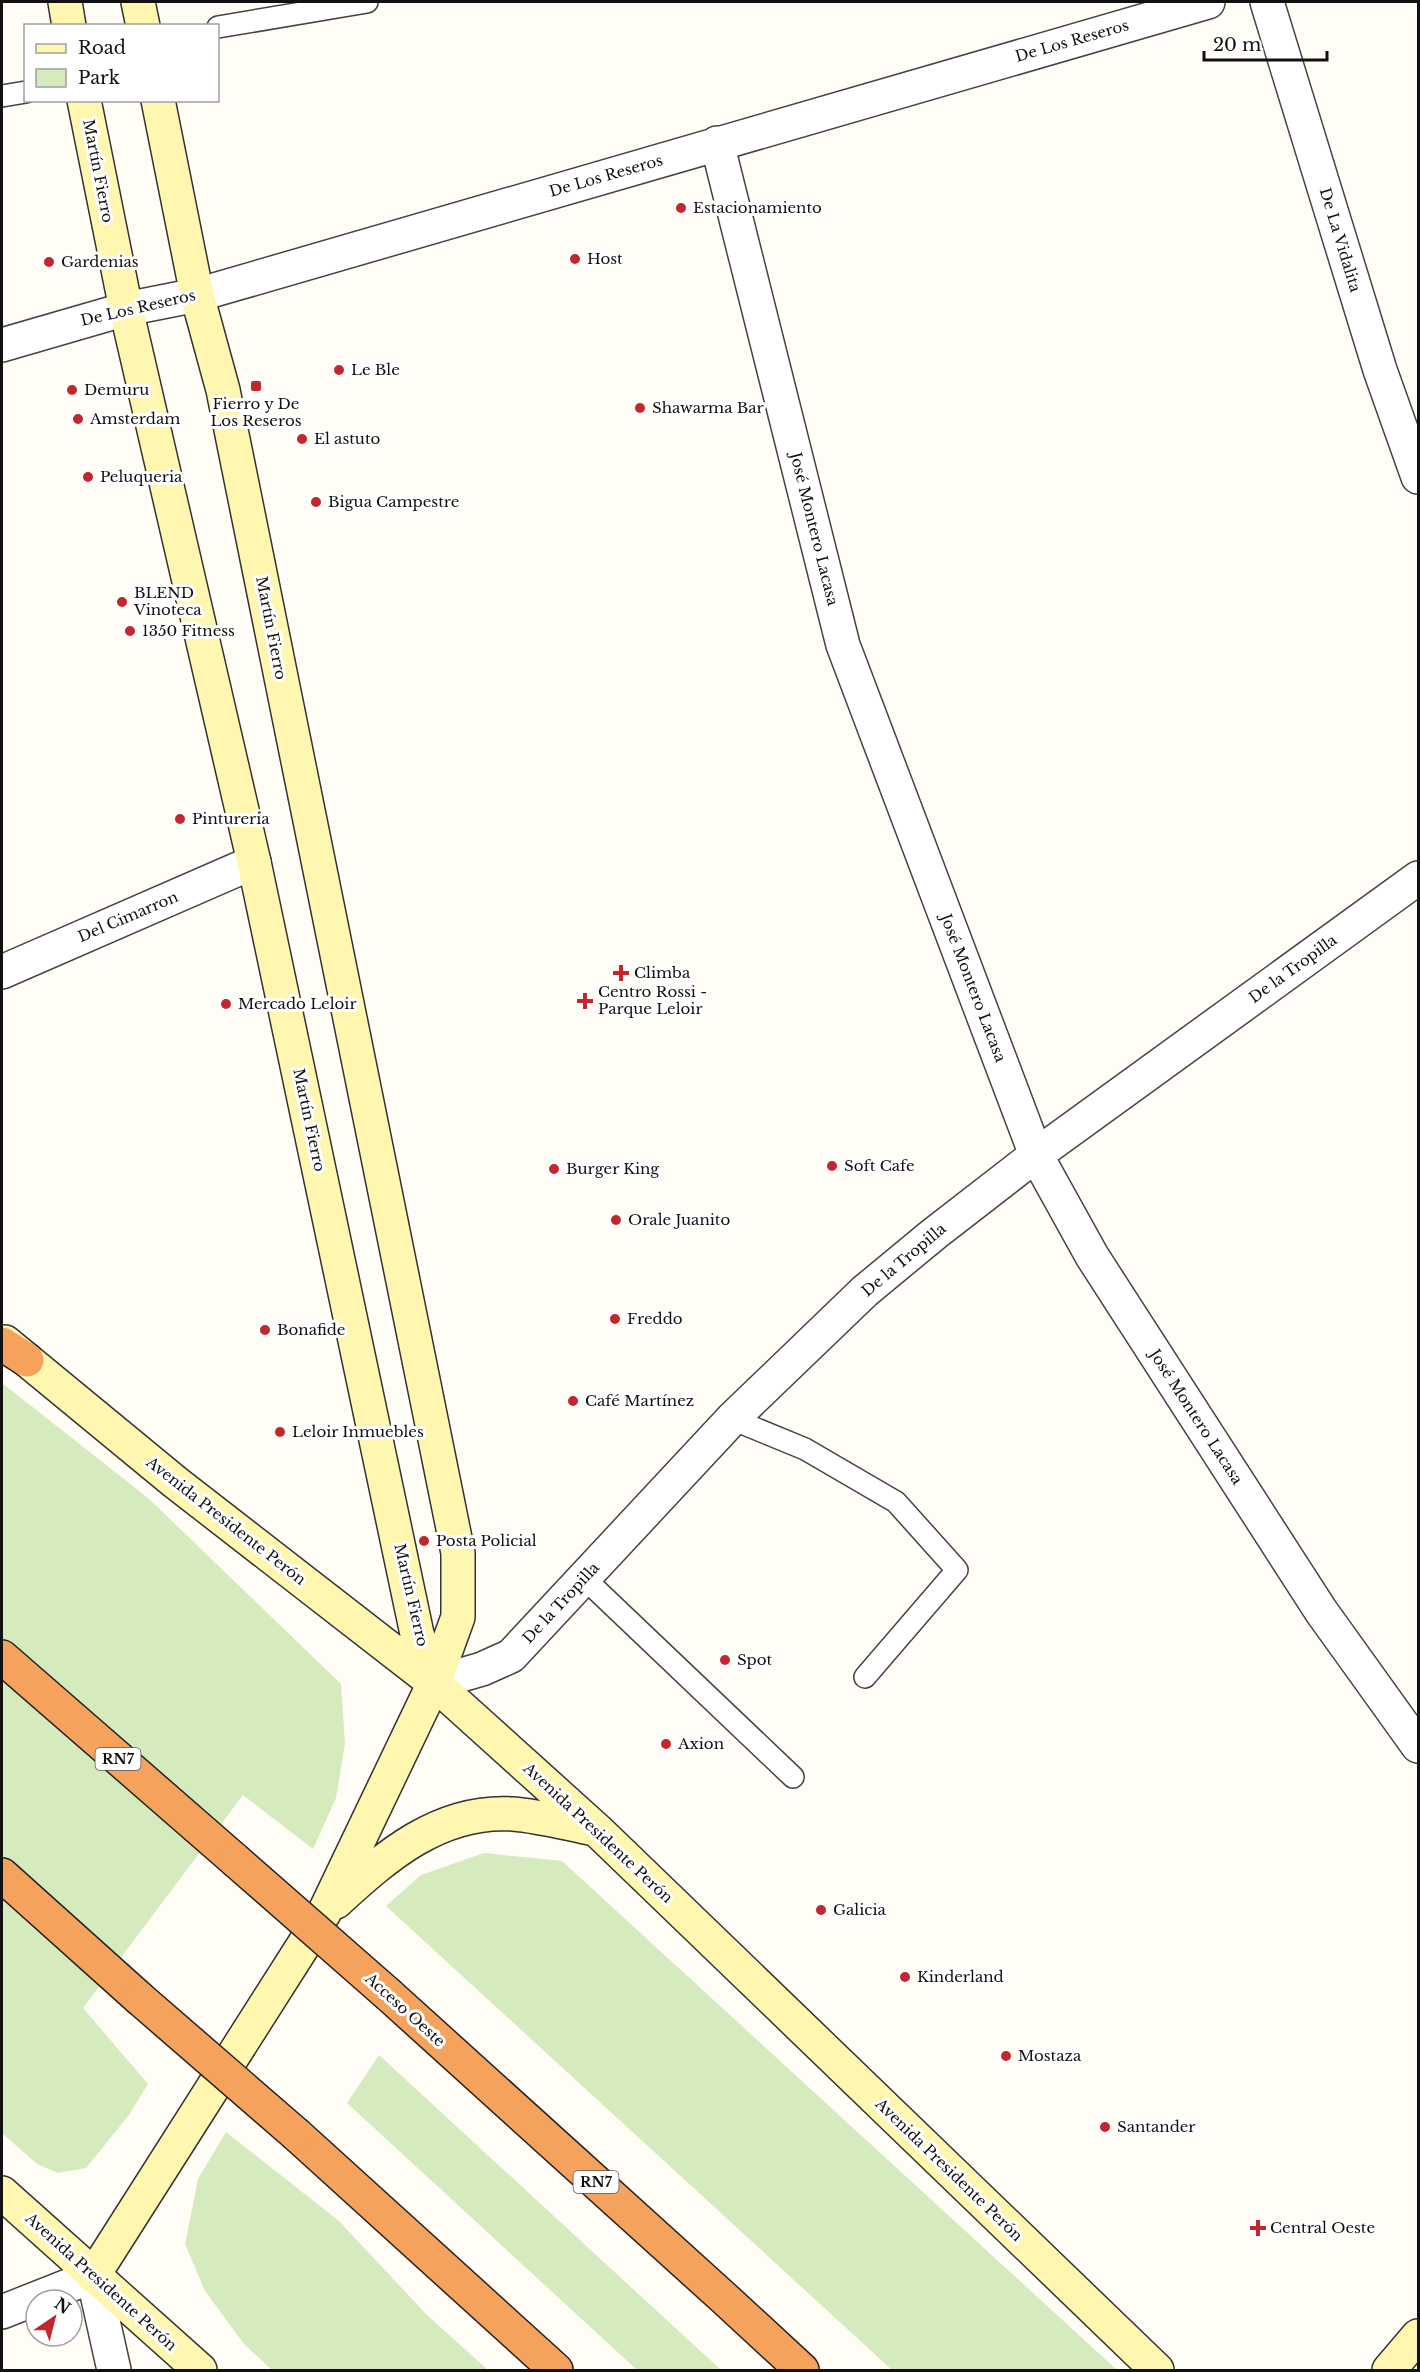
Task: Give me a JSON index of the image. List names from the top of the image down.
{
  "streets": {
    "highway": ["RN7", "Acceso Oeste"],
    "main road": ["Martín Fierro", "Avenida Presidente Perón"],
    "street": [
      "De Los Reseros",
      "De La Vidalita",
      "José Montero Lacasa",
      "Del Cimarron",
      "De la Tropilla"
    ]
  },
  "crossings": [
    ["De Los Reseros", "Martín Fierro"],
    ["De Los Reseros", "José Montero Lacasa"],
    ["Martín Fierro", "Del Cimarron"],
    ["Martín Fierro", "De la Tropilla"],
    ["Martín Fierro", "Avenida Presidente Perón"],
    ["José Montero Lacasa", "De la Tropilla"],
    ["De la Tropilla", "Avenida Presidente Perón"]
  ],
  "places": {
    "other": [
      "Estacionamiento",
      "Host",
      "Gardenias",
      "Le Ble",
      "Demuru",
      "Shawarma Bar",
      "Amsterdam",
      "El astuto",
      "Peluqueria",
      "Bigua Campestre",
      "BLEND Vinoteca",
      "1350 Fitness",
      "Pintureria",
      "Mercado Leloir",
      "Soft Cafe",
      "Burger King",
      "Orale Juanito",
      "Freddo",
      "Bonafide",
      "Café Martínez",
      "Leloir Inmuebles",
      "Posta Policial",
      "Spot",
      "Axion",
      "Galicia",
      "Kinderland",
      "Mostaza",
      "Santander"
    ],
    "transit": ["Fierro y De Los Reseros"],
    "health": ["Climba", "Centro Rossi - Parque Leloir", "Central Oeste"]
  },
  "legend": ["Road", "Park"],
  "scale_bar": "20 m",
  "north": "top right"
}
